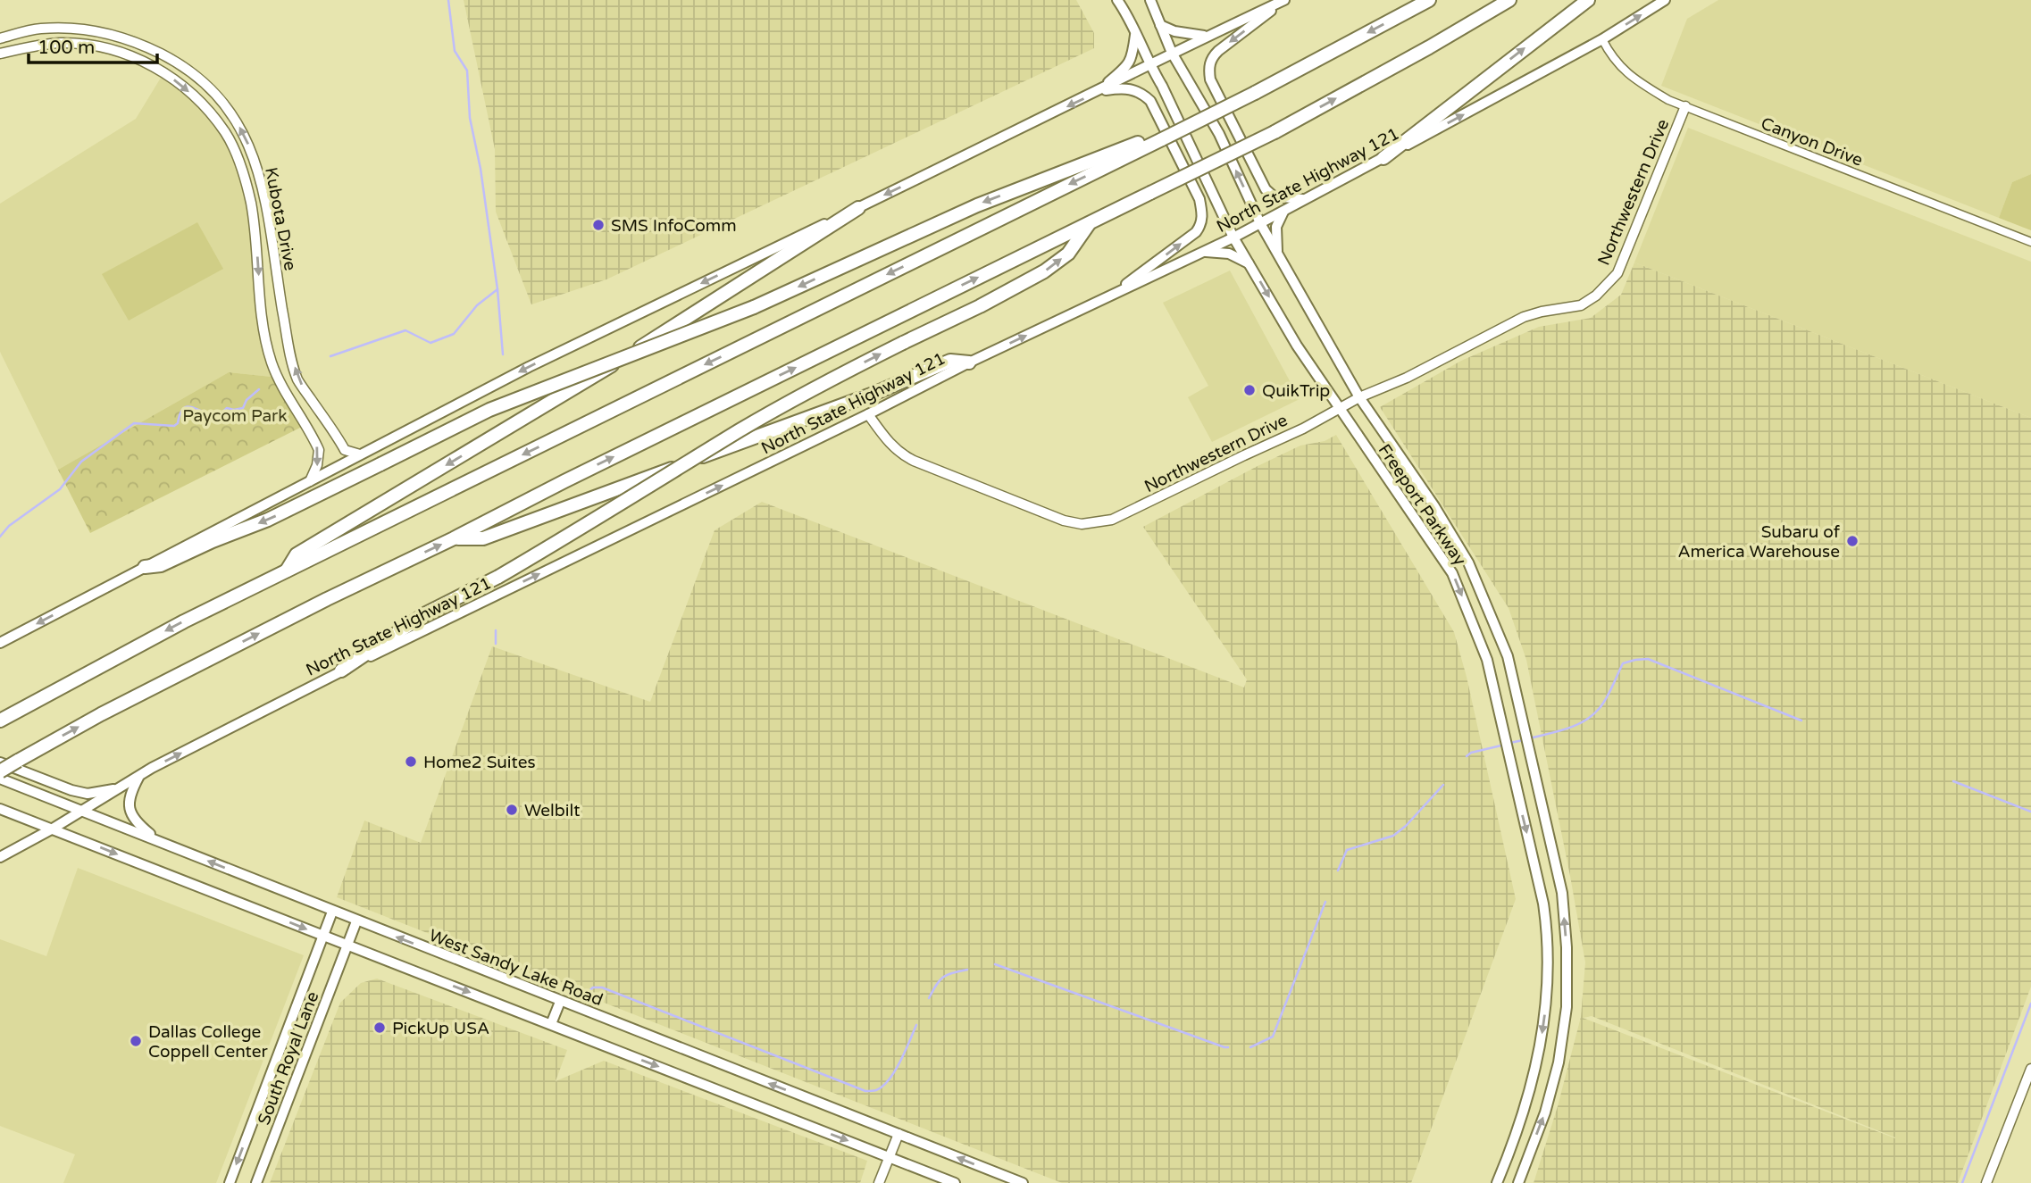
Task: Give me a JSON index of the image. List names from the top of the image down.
{
  "streets": {
    "main road": [
      "North State Highway 121",
      "Freeport Parkway",
      "West Sandy Lake Road",
      "South Royal Lane"
    ],
    "street": ["Canyon Drive", "Northwestern Drive", "Kubota Drive"]
  },
  "crossings": [
    ["Canyon Drive", "North State Highway 121"],
    ["Canyon Drive", "Northwestern Drive"],
    ["North State Highway 121", "Northwestern Drive"],
    ["North State Highway 121", "Freeport Parkway"],
    ["North State Highway 121", "West Sandy Lake Road"],
    ["Northwestern Drive", "Freeport Parkway"],
    ["West Sandy Lake Road", "South Royal Lane"]
  ],
  "one_way": ["North State Highway 121"],
  "parks": ["Paycom Park"],
  "places": [
    "SMS InfoComm",
    "QuikTrip",
    "Subaru of America Warehouse",
    "Home2 Suites",
    "Welbilt",
    "PickUp USA",
    "Dallas College Coppell Center"
  ],
  "scale_bar": "100 m"
}
